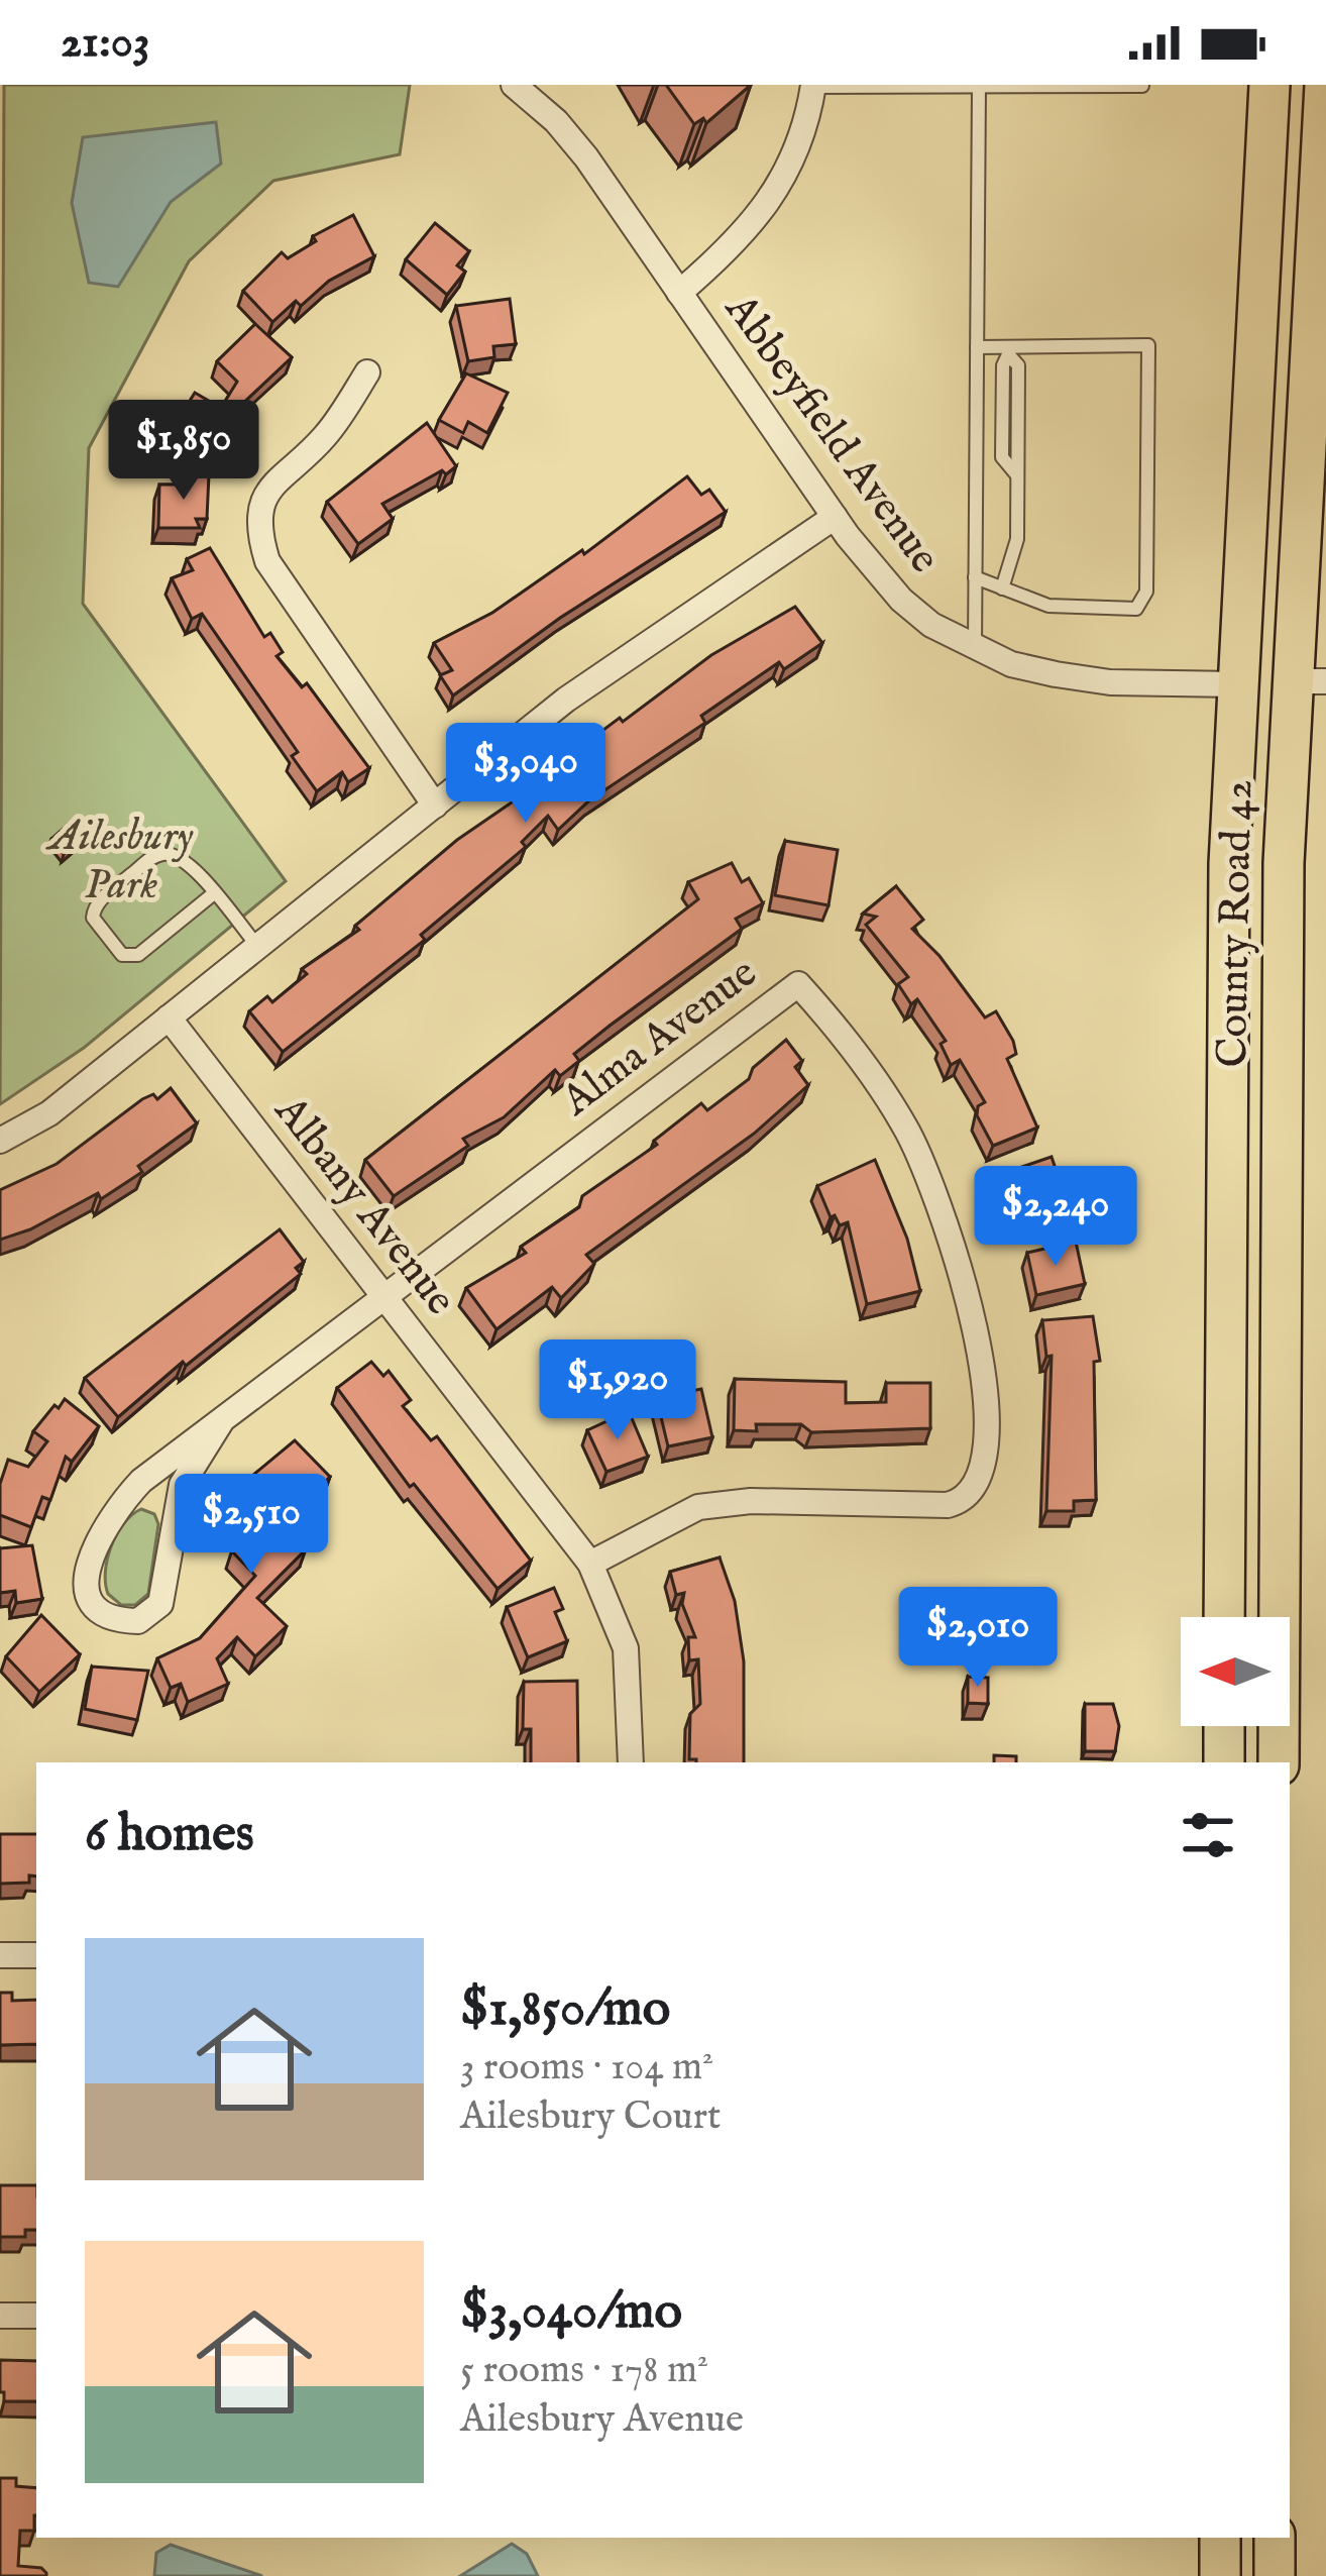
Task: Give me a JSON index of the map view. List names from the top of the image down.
{
  "streets": {
    "highway": ["County Road 42"],
    "street": ["Abbeyfield Avenue", "Alma Avenue", "Albany Avenue"]
  },
  "crossings": [
    ["Abbeyfield Avenue", "County Road 42"],
    ["Alma Avenue", "Albany Avenue"]
  ],
  "parks": ["Ailesbury Park"],
  "north": "left",
  "page": {
    "status": "21:03",
    "price": [
      "$1,850",
      "$3,040",
      "$2,240",
      "$1,920",
      "$2,510",
      "$2,010"
    ],
    "heading": "6 homes",
    "list": [
      {
        "name": "$1,850/mo",
        "note": "3 rooms · 104 m² · Ailesbury Court"
      },
      {
        "name": "$3,040/mo",
        "note": "5 rooms · 178 m² · Ailesbury Avenue"
      }
    ]
  }
}
